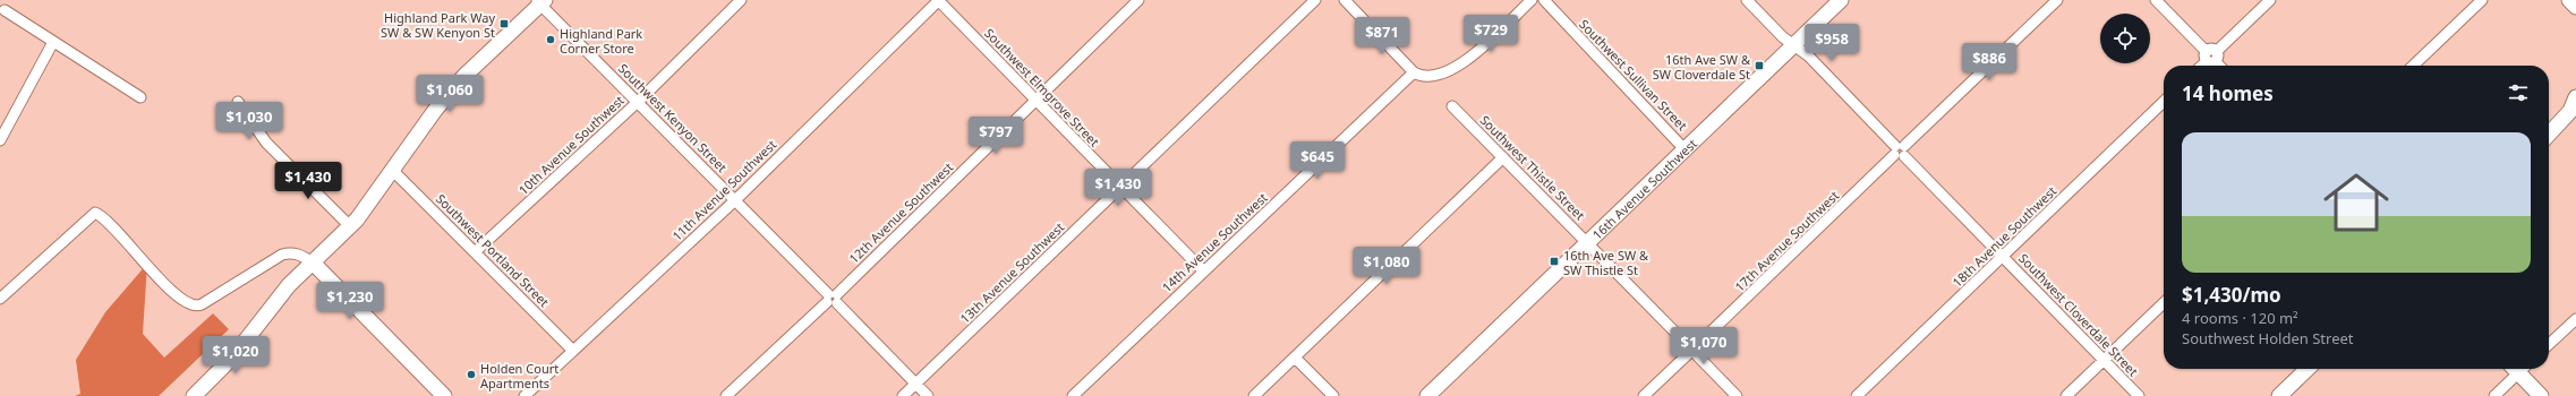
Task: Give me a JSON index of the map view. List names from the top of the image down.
{
  "streets": {
    "street": [
      "Southwest Sullivan Street",
      "Southwest Elmgrove Street",
      "Southwest Kenyon Street",
      "10th Avenue Southwest",
      "Southwest Thistle Street",
      "16th Avenue Southwest",
      "11th Avenue Southwest",
      "12th Avenue Southwest",
      "18th Avenue Southwest",
      "17th Avenue Southwest",
      "14th Avenue Southwest",
      "Southwest Portland Street",
      "13th Avenue Southwest",
      "Southwest Cloverdale Street"
    ]
  },
  "crossings": [
    ["Southwest Sullivan Street", "16th Avenue Southwest"],
    ["Southwest Elmgrove Street", "11th Avenue Southwest"],
    ["Southwest Elmgrove Street", "12th Avenue Southwest"],
    ["Southwest Elmgrove Street", "14th Avenue Southwest"],
    ["Southwest Elmgrove Street", "13th Avenue Southwest"],
    ["Southwest Kenyon Street", "10th Avenue Southwest"],
    ["Southwest Kenyon Street", "11th Avenue Southwest"],
    ["Southwest Kenyon Street", "12th Avenue Southwest"],
    ["Southwest Kenyon Street", "13th Avenue Southwest"],
    ["10th Avenue Southwest", "Southwest Portland Street"],
    ["Southwest Thistle Street", "16th Avenue Southwest"],
    ["Southwest Thistle Street", "17th Avenue Southwest"],
    ["16th Avenue Southwest", "Southwest Cloverdale Street"],
    ["11th Avenue Southwest", "Southwest Portland Street"],
    ["18th Avenue Southwest", "Southwest Cloverdale Street"],
    ["17th Avenue Southwest", "Southwest Cloverdale Street"]
  ],
  "places": {
    "transit": ["Highland Park Way SW & SW Kenyon St", "16th Ave SW & SW Cloverdale St", "16th Ave SW & SW Thistle St"],
    "other": ["Highland Park Corner Store", "Holden Court Apartments"]
  },
  "page": {
    "price": [
      "$729",
      "$871",
      "$958",
      "$886",
      "$1,060",
      "$1,030",
      "$797",
      "$645",
      "$1,430",
      "$1,430",
      "$1,080",
      "$1,230",
      "$1,070",
      "$1,020"
    ],
    "heading": "14 homes",
    "list": [
      {
        "name": "$1,430/mo",
        "note": "4 rooms · 120 m² · Southwest Holden Street"
      }
    ]
  }
}
